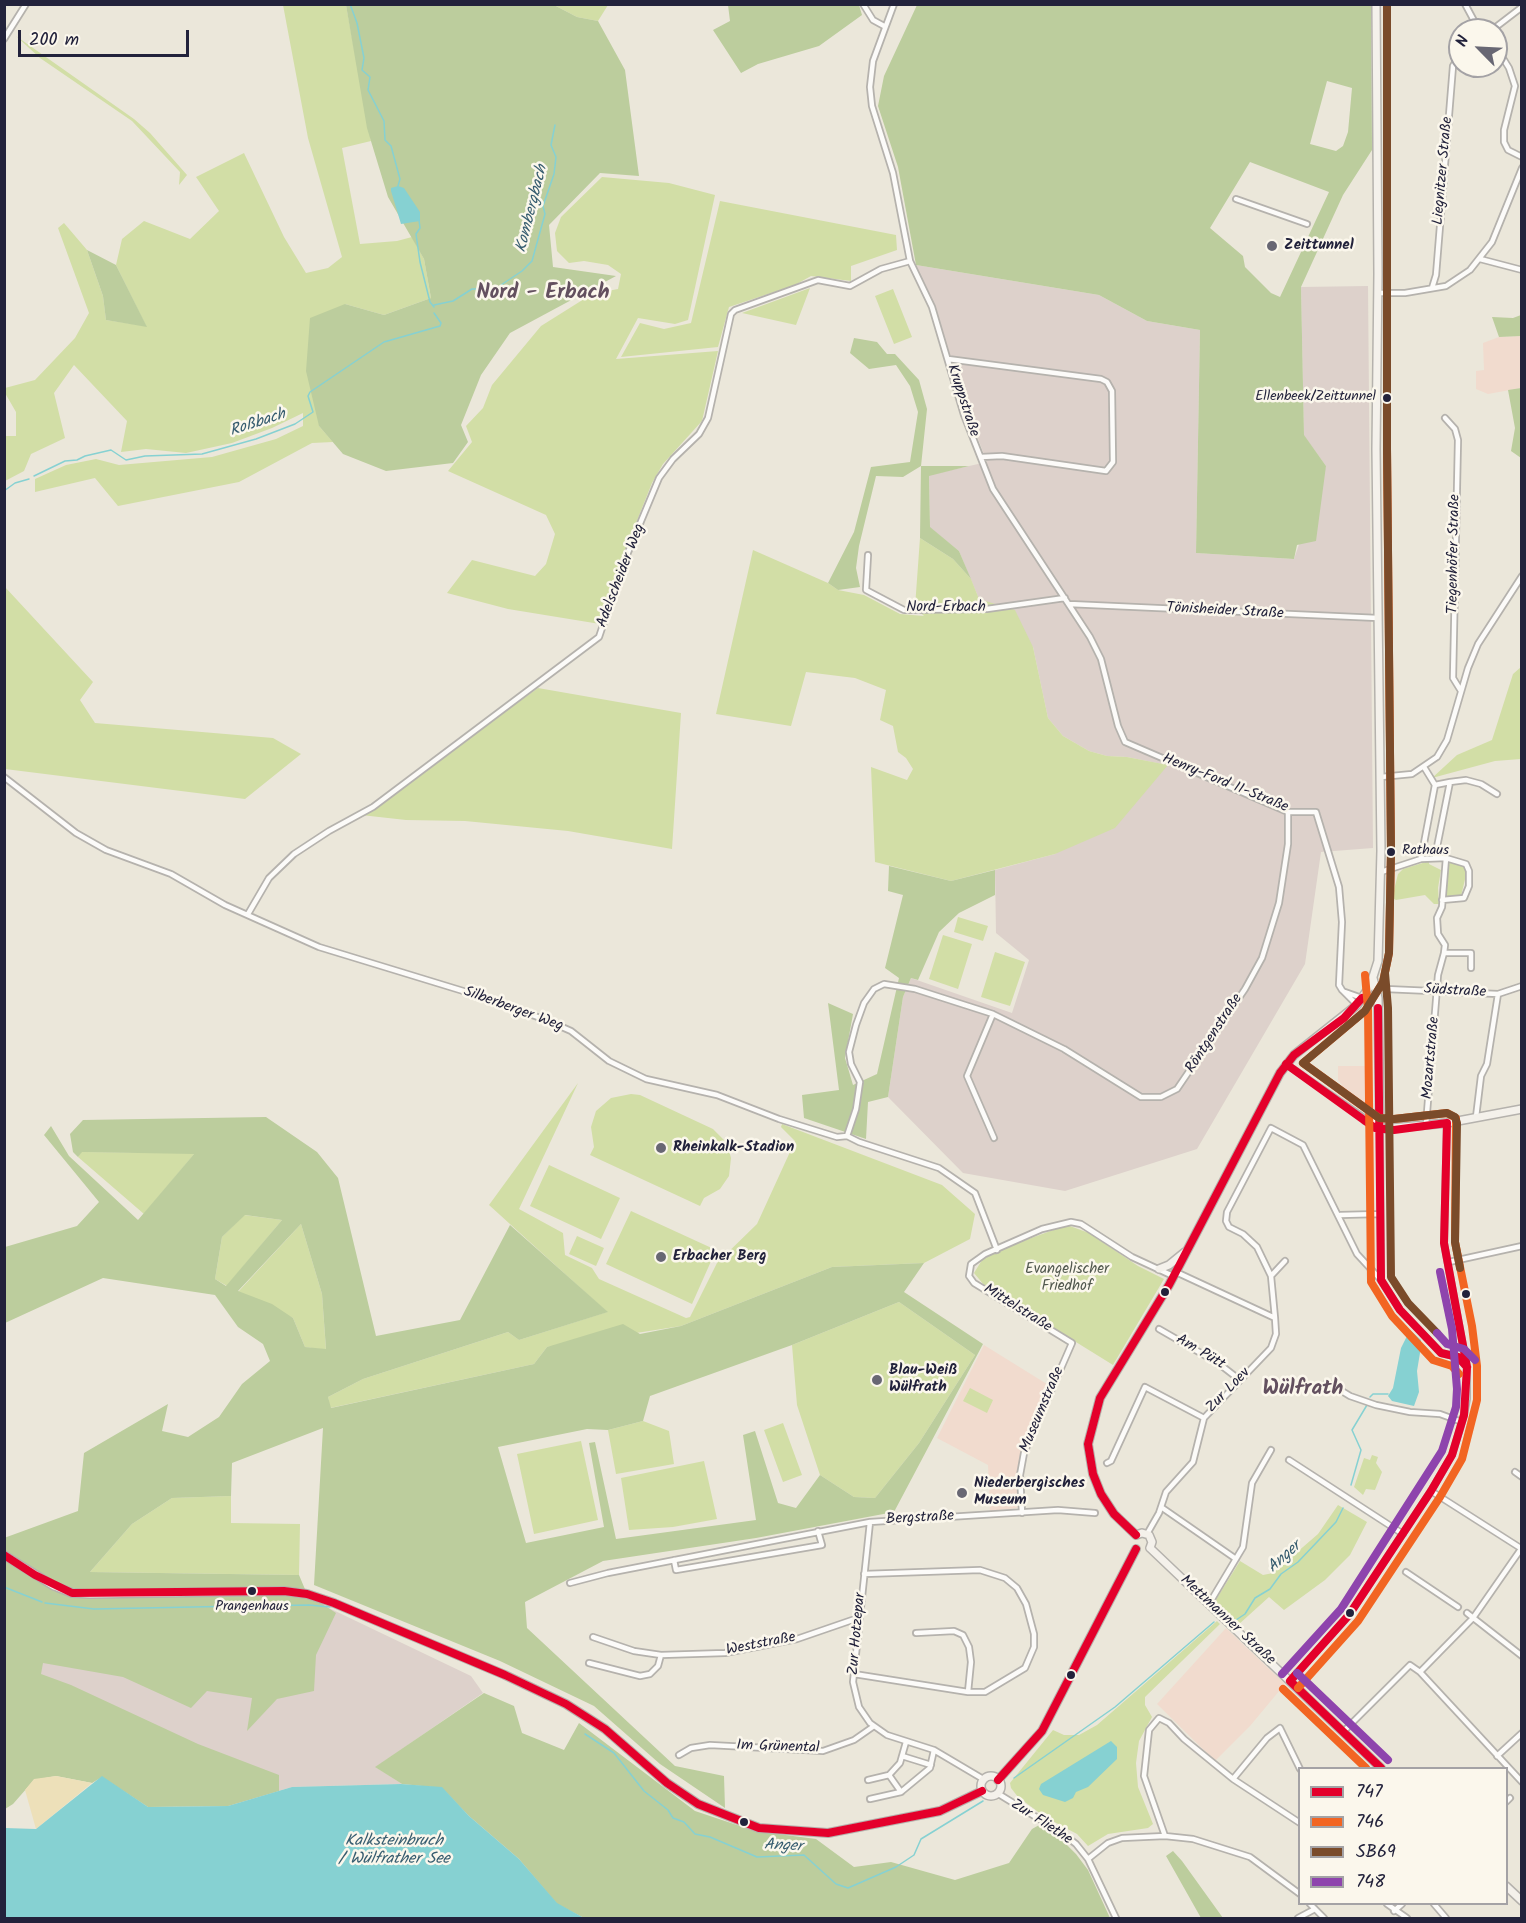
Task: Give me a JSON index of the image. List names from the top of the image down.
{
  "streets": {
    "main road": ["Mettmanner Straße"],
    "street": [
      "Liegnitzer Straße",
      "Kruppstraße",
      "Tiegenhöfer Straße",
      "Adelscheider Weg",
      "Nord-Erbach",
      "Tönisheider Straße",
      "Henry-Ford II-Straße",
      "Südstraße",
      "Silberberger Weg",
      "Röntgenstraße",
      "Mozartstraße",
      "Mittelstraße",
      "Am Pütt",
      "Zur Loev",
      "Museumstraße",
      "Bergstraße",
      "Zur Hotzepar",
      "Weststraße",
      "Im Grünental",
      "Zur Fliethe"
    ]
  },
  "crossings": [
    ["Kruppstraße", "Adelscheider Weg"],
    ["Kruppstraße", "Nord-Erbach"],
    ["Kruppstraße", "Tönisheider Straße"],
    ["Kruppstraße", "Henry-Ford II-Straße"],
    ["Adelscheider Weg", "Silberberger Weg"],
    ["Henry-Ford II-Straße", "Röntgenstraße"],
    ["Südstraße", "Mozartstraße"],
    ["Silberberger Weg", "Röntgenstraße"],
    ["Silberberger Weg", "Mittelstraße"],
    ["Mittelstraße", "Museumstraße"],
    ["Am Pütt", "Zur Loev"],
    ["Zur Loev", "Mettmanner Straße"],
    ["Museumstraße", "Bergstraße"],
    ["Bergstraße", "Zur Hotzepar"],
    ["Zur Hotzepar", "Weststraße"],
    ["Zur Hotzepar", "Im Grünental"],
    ["Zur Hotzepar", "Zur Fliethe"]
  ],
  "districts": ["Nord - Erbach", "Wülfrath"],
  "water": [
    "Kombergbach",
    "Roßbach",
    "Anger",
    "Kalksteinbruch / Wülfrather See"
  ],
  "parks": ["Evangelischer Friedhof"],
  "places": [
    "Zeittunnel",
    "Ellenbeek/Zeittunnel",
    "Rathaus",
    "Rheinkalk-Stadion",
    "Erbacher Berg",
    "Blau-Weiß Wülfrath",
    "Niederbergisches Museum",
    "Prangenhaus"
  ],
  "lines": [
    "transit line 746",
    "transit line SB69",
    "transit line 747",
    "transit line 748"
  ],
  "legend": [
    "747",
    "746",
    "SB69",
    "748"
  ],
  "scale_bar": "200 m",
  "north": "top left"
}
